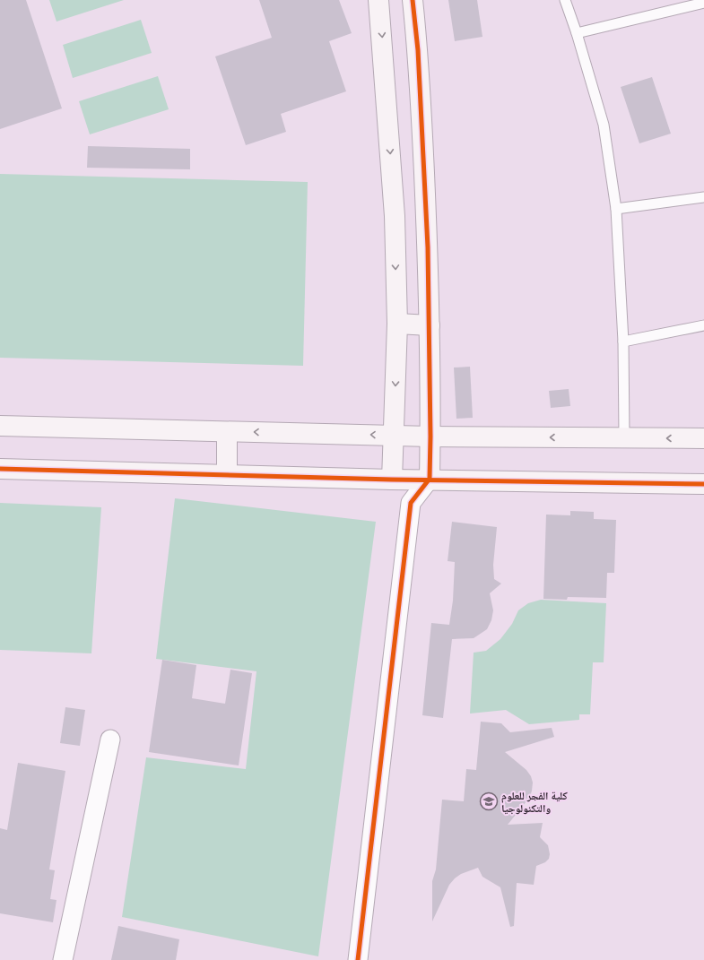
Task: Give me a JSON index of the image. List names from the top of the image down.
{
  "places": {
    "school or university": ["كلية الفجر للعلوم والتكنولوجيا"]
  }
}
